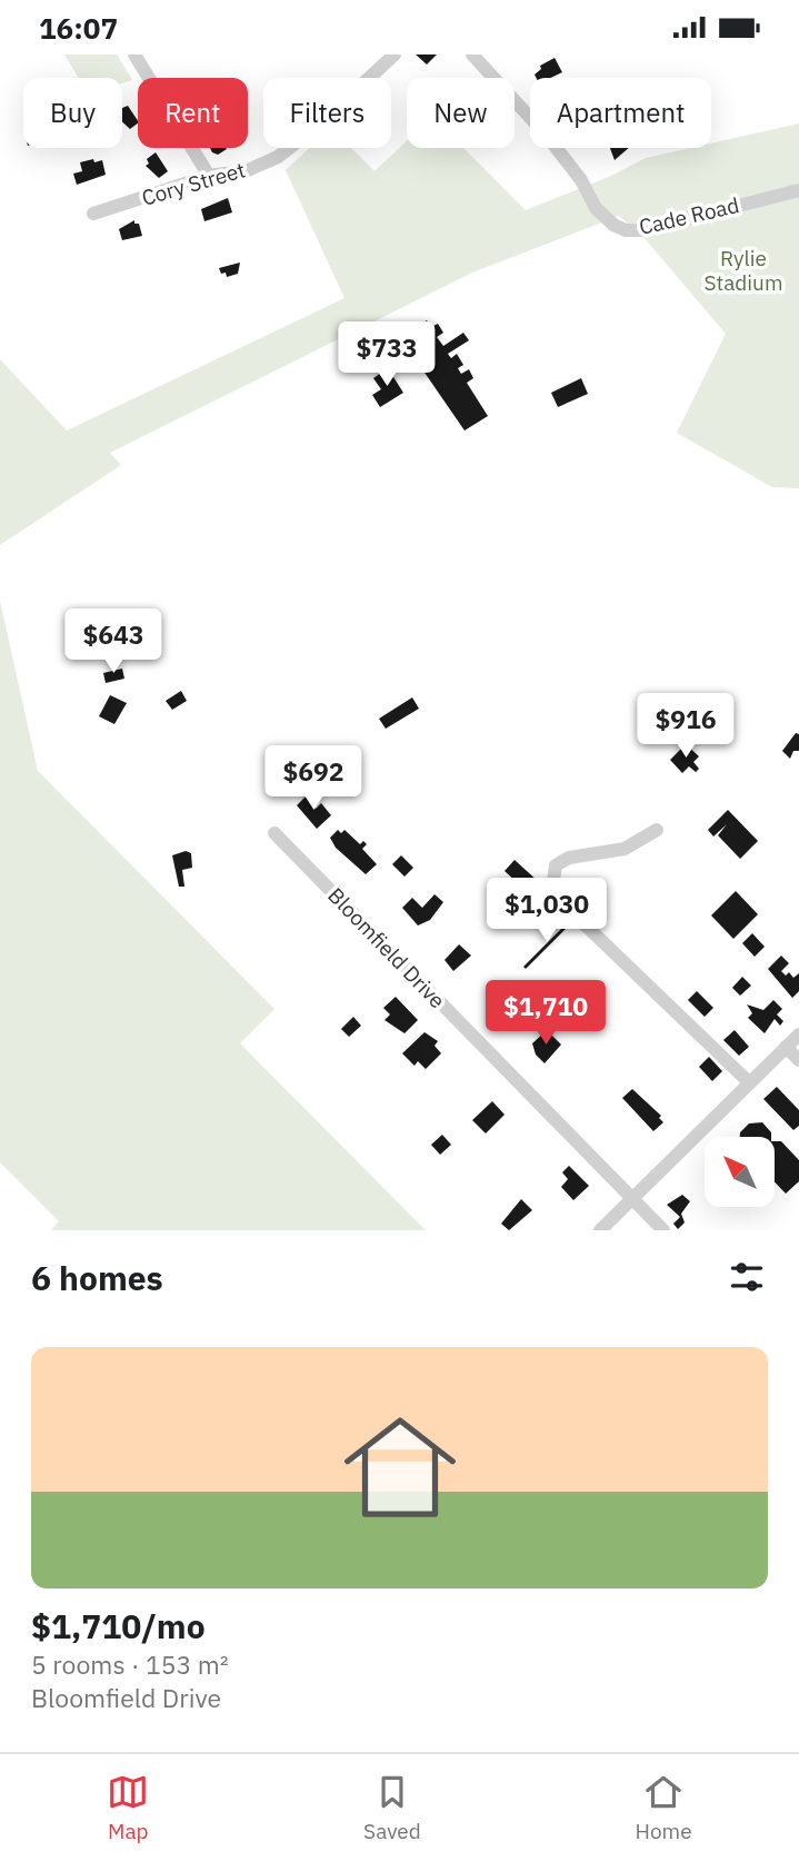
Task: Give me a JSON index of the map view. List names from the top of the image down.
{
  "streets": {
    "street": ["Cory Street", "Cade Road", "Bloomfield Drive"]
  },
  "parks": ["Rylie Stadium"],
  "north": "top left",
  "page": {
    "status": "16:07",
    "chip": [
      "Buy",
      "Rent",
      "Filters",
      "New",
      "Apartment"
    ],
    "price": [
      "$733",
      "$643",
      "$916",
      "$692",
      "$1,030",
      "$1,710"
    ],
    "heading": "6 homes",
    "list": [
      {
        "name": "$1,710/mo",
        "note": "5 rooms · 153 m² · Bloomfield Drive"
      }
    ],
    "tabs": ["Map", "Saved", "Home"]
  }
}
